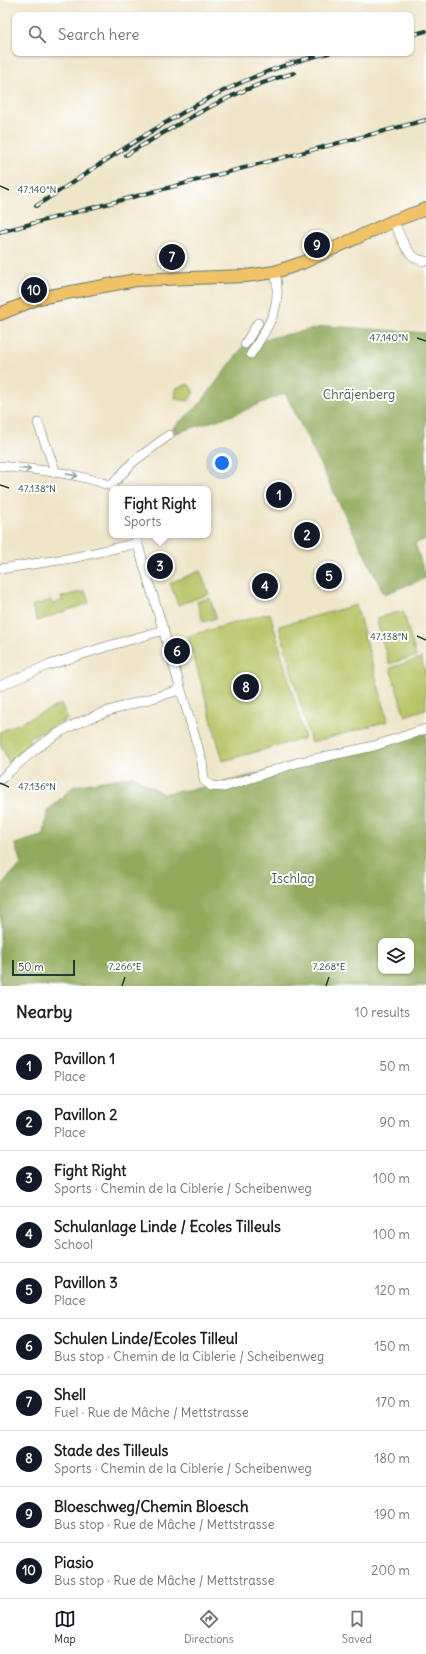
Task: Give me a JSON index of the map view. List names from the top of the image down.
{
  "parks": ["Chräjenberg", "Ischlag"],
  "scale_bar": "50 m",
  "page": {
    "search": "Search here",
    "pins": [
      "9",
      "7",
      "10",
      "1",
      "2",
      "3",
      "5",
      "4",
      "6",
      "8"
    ],
    "popup": ["Fight Right", "Sports"],
    "scale": "50 m",
    "heading": ["Nearby", "10 results"],
    "list": [
      {
        "mark": "1",
        "name": "Pavillon 1",
        "note": "Place",
        "value": "50 m"
      },
      {
        "mark": "2",
        "name": "Pavillon 2",
        "note": "Place",
        "value": "90 m"
      },
      {
        "mark": "3",
        "name": "Fight Right",
        "note": "Sports · Chemin de la Ciblerie / Scheibenweg",
        "value": "100 m"
      },
      {
        "mark": "4",
        "name": "Schulanlage Linde / Ecoles Tilleuls",
        "note": "School",
        "value": "100 m"
      },
      {
        "mark": "5",
        "name": "Pavillon 3",
        "note": "Place",
        "value": "120 m"
      },
      {
        "mark": "6",
        "name": "Schulen Linde/Ecoles Tilleul",
        "note": "Bus stop · Chemin de la Ciblerie / Scheibenweg",
        "value": "150 m"
      },
      {
        "mark": "7",
        "name": "Shell",
        "note": "Fuel · Rue de Mâche / Mettstrasse",
        "value": "170 m"
      },
      {
        "mark": "8",
        "name": "Stade des Tilleuls",
        "note": "Sports · Chemin de la Ciblerie / Scheibenweg",
        "value": "180 m"
      },
      {
        "mark": "9",
        "name": "Bloeschweg/Chemin Bloesch",
        "note": "Bus stop · Rue de Mâche / Mettstrasse",
        "value": "190 m"
      },
      {
        "mark": "10",
        "name": "Piasio",
        "note": "Bus stop · Rue de Mâche / Mettstrasse",
        "value": "200 m"
      }
    ],
    "nav": ["Map", "Directions", "Saved"]
  },
  "coordinates": [
    "47.140°N",
    "47.138°N",
    "47.136°N",
    "7.266°E",
    "7.268°E"
  ]
}
